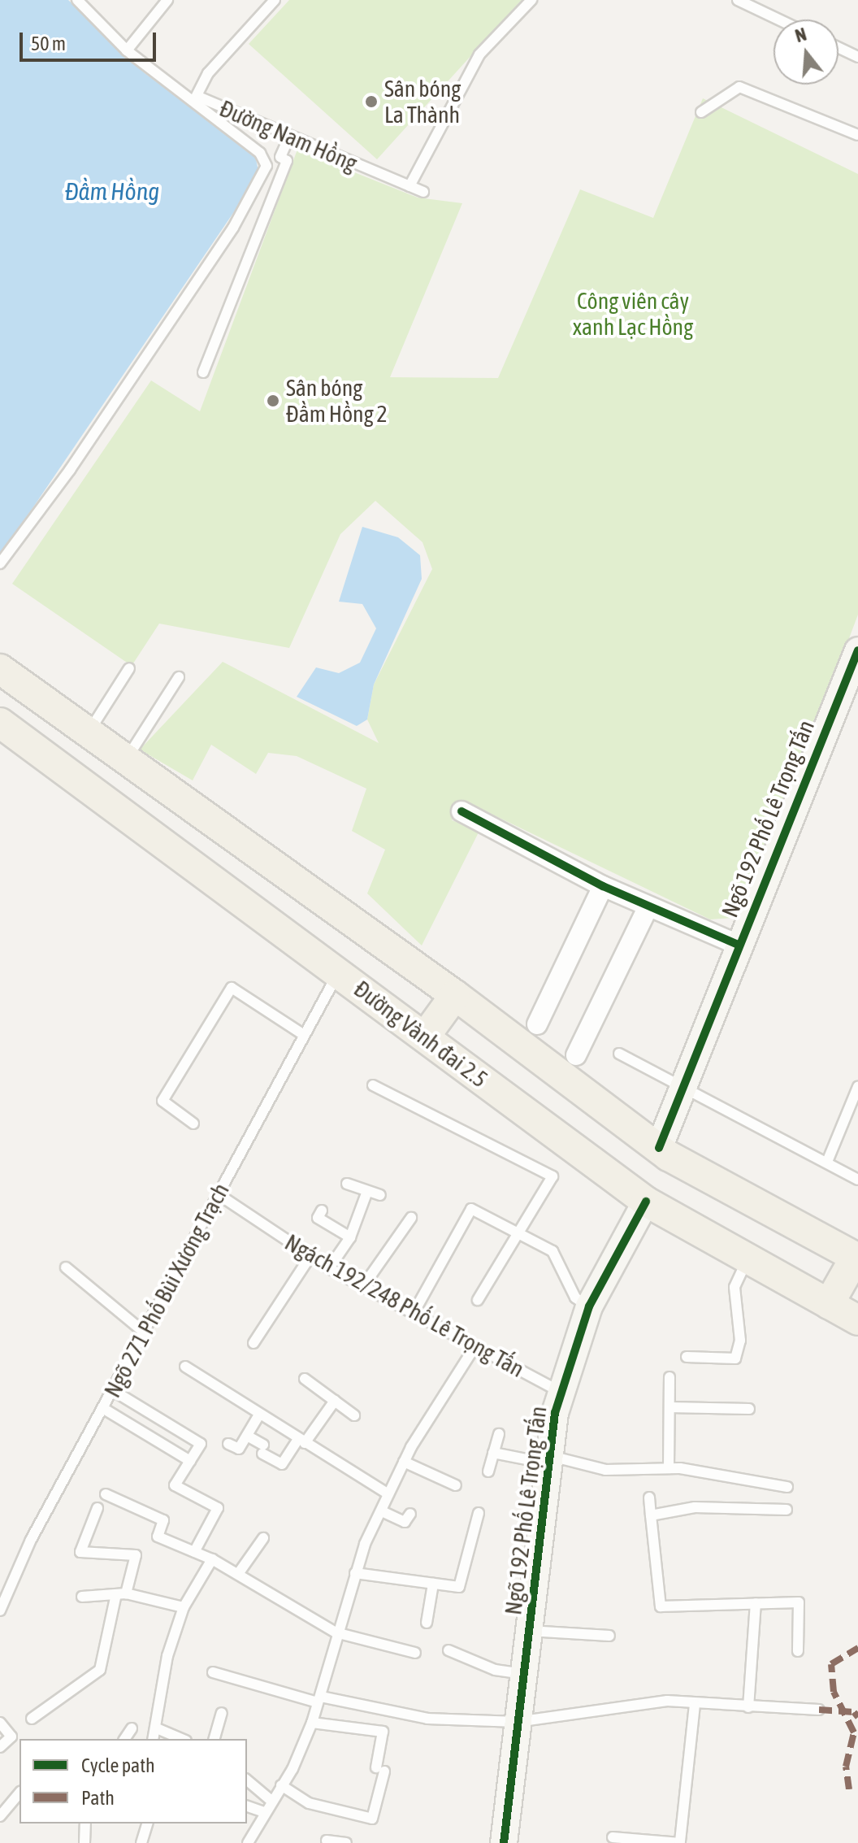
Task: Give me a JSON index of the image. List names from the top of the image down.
{
  "streets": {
    "main road": ["Đường Vành đai 2.5"],
    "street": ["Ngõ 192 Phố Lê Trọng Tấn"],
    "lane": ["Đường Nam Hồng", "Ngõ 271 Phố Bùi Xương Trạch", "Ngách 192/248 Phố Lê Trọng Tấn"]
  },
  "crossings": [
    ["Ngõ 192 Phố Lê Trọng Tấn", "Đường Vành đai 2.5"],
    ["Ngõ 192 Phố Lê Trọng Tấn", "Ngách 192/248 Phố Lê Trọng Tấn"],
    ["Đường Vành đai 2.5", "Ngõ 271 Phố Bùi Xương Trạch"],
    ["Ngõ 271 Phố Bùi Xương Trạch", "Ngách 192/248 Phố Lê Trọng Tấn"]
  ],
  "water": ["Đầm Hồng"],
  "parks": ["Công viên cây xanh Lạc Hồng"],
  "places": ["Sân bóng La Thành", "Sân bóng Đầm Hồng 2"],
  "legend": ["Cycle path", "Path"],
  "scale_bar": "50 m",
  "north": "top"
}
